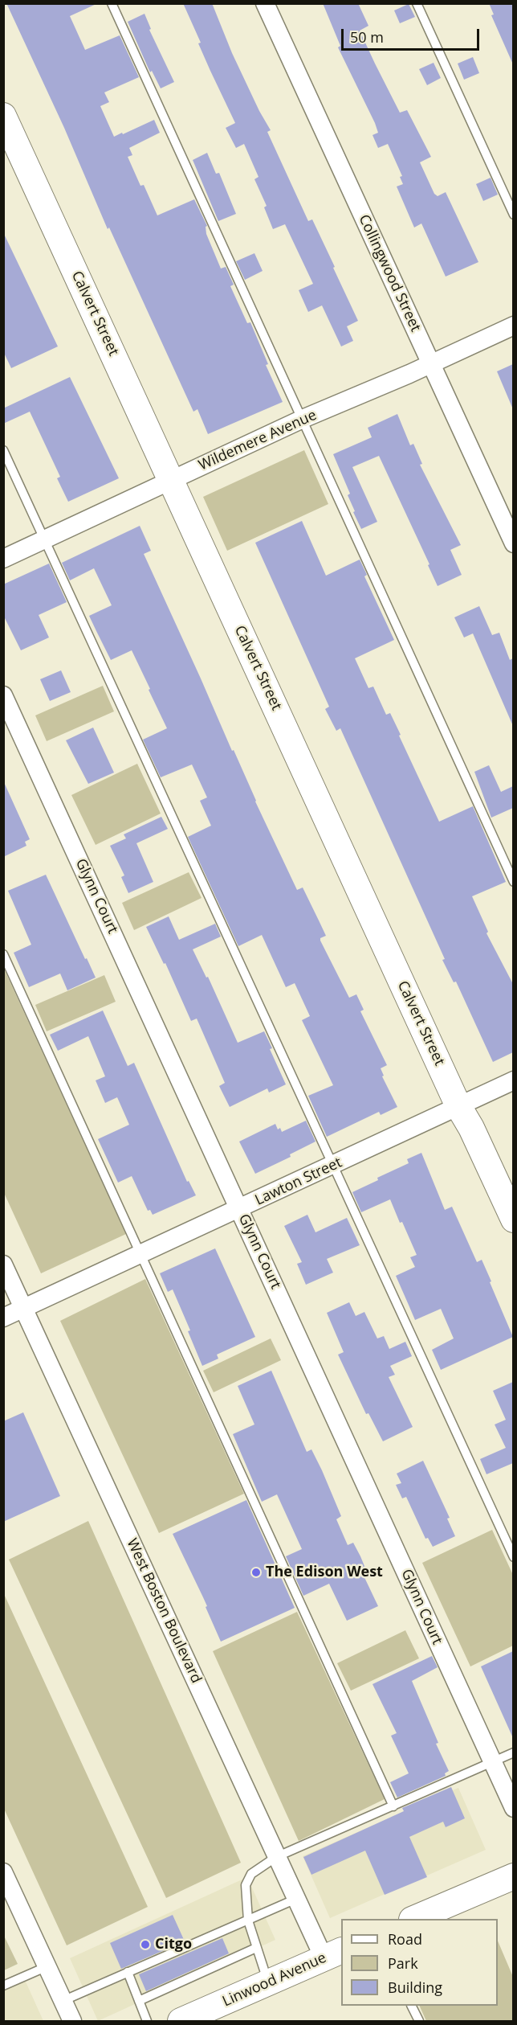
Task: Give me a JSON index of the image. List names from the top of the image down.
{
  "streets": {
    "street": [
      "Collingwood Street",
      "Calvert Street",
      "Wildemere Avenue",
      "Glynn Court",
      "Lawton Street",
      "West Boston Boulevard",
      "Linwood Avenue"
    ]
  },
  "crossings": [
    ["Collingwood Street", "Wildemere Avenue"],
    ["Calvert Street", "Wildemere Avenue"],
    ["Calvert Street", "Lawton Street"],
    ["Glynn Court", "Lawton Street"],
    ["Lawton Street", "West Boston Boulevard"],
    ["West Boston Boulevard", "Linwood Avenue"]
  ],
  "places": ["The Edison West", "Citgo"],
  "legend": ["Road", "Park", "Building"],
  "scale_bar": "50 m"
}
